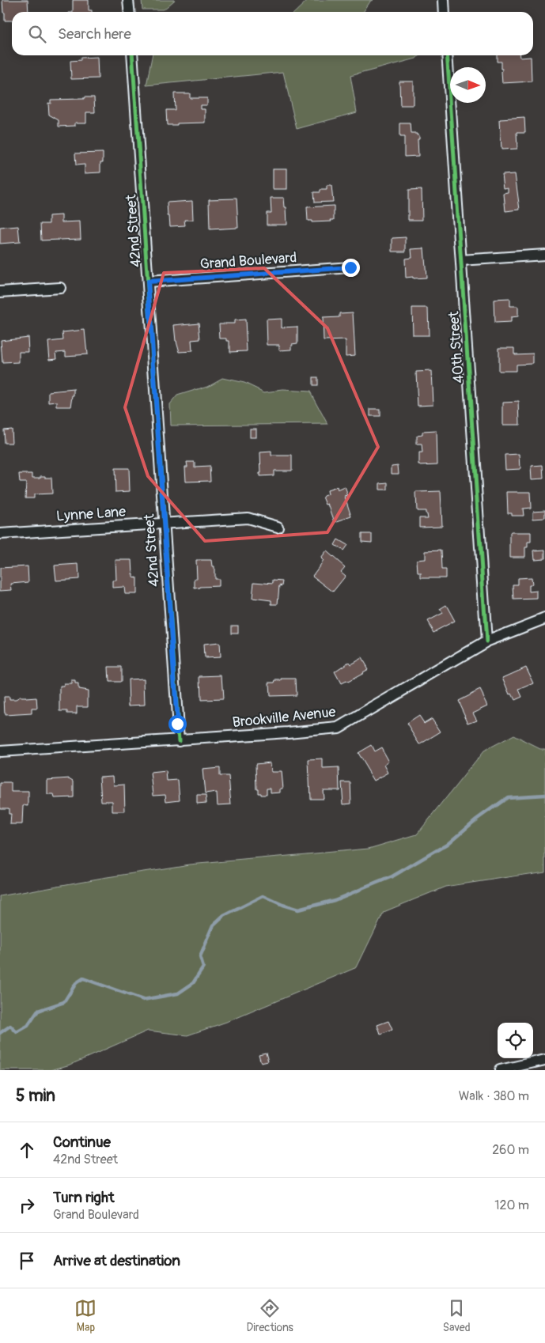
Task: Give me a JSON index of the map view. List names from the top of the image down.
{
  "streets": {
    "street": [
      "42nd Street",
      "Grand Boulevard",
      "40th Street",
      "Lynne Lane",
      "Brookville Avenue"
    ]
  },
  "crossings": [
    ["42nd Street", "Grand Boulevard"],
    ["42nd Street", "Lynne Lane"],
    ["42nd Street", "Brookville Avenue"],
    ["40th Street", "Brookville Avenue"]
  ],
  "north": "right",
  "page": {
    "search": "Search here",
    "heading": ["5 min", "Walk · 380 m"],
    "list": [
      ["Continue", "42nd Street", "260 m"],
      ["Turn right", "Grand Boulevard", "120 m"],
      "Arrive at destination"
    ],
    "nav": ["Map", "Directions", "Saved"]
  }
}
